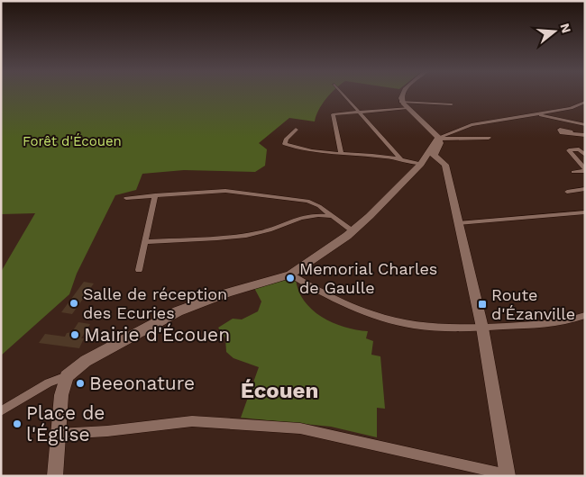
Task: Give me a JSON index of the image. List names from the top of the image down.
{
  "districts": ["Écouen"],
  "parks": ["Forêt d'Écouen"],
  "places": {
    "other": [
      "Memorial Charles de Gaulle",
      "Salle de réception des Ecuries",
      "Mairie d'Écouen",
      "Beeonature",
      "Place de l'Église"
    ],
    "transit": ["Route d'Ézanville"]
  },
  "north": "right"
}
